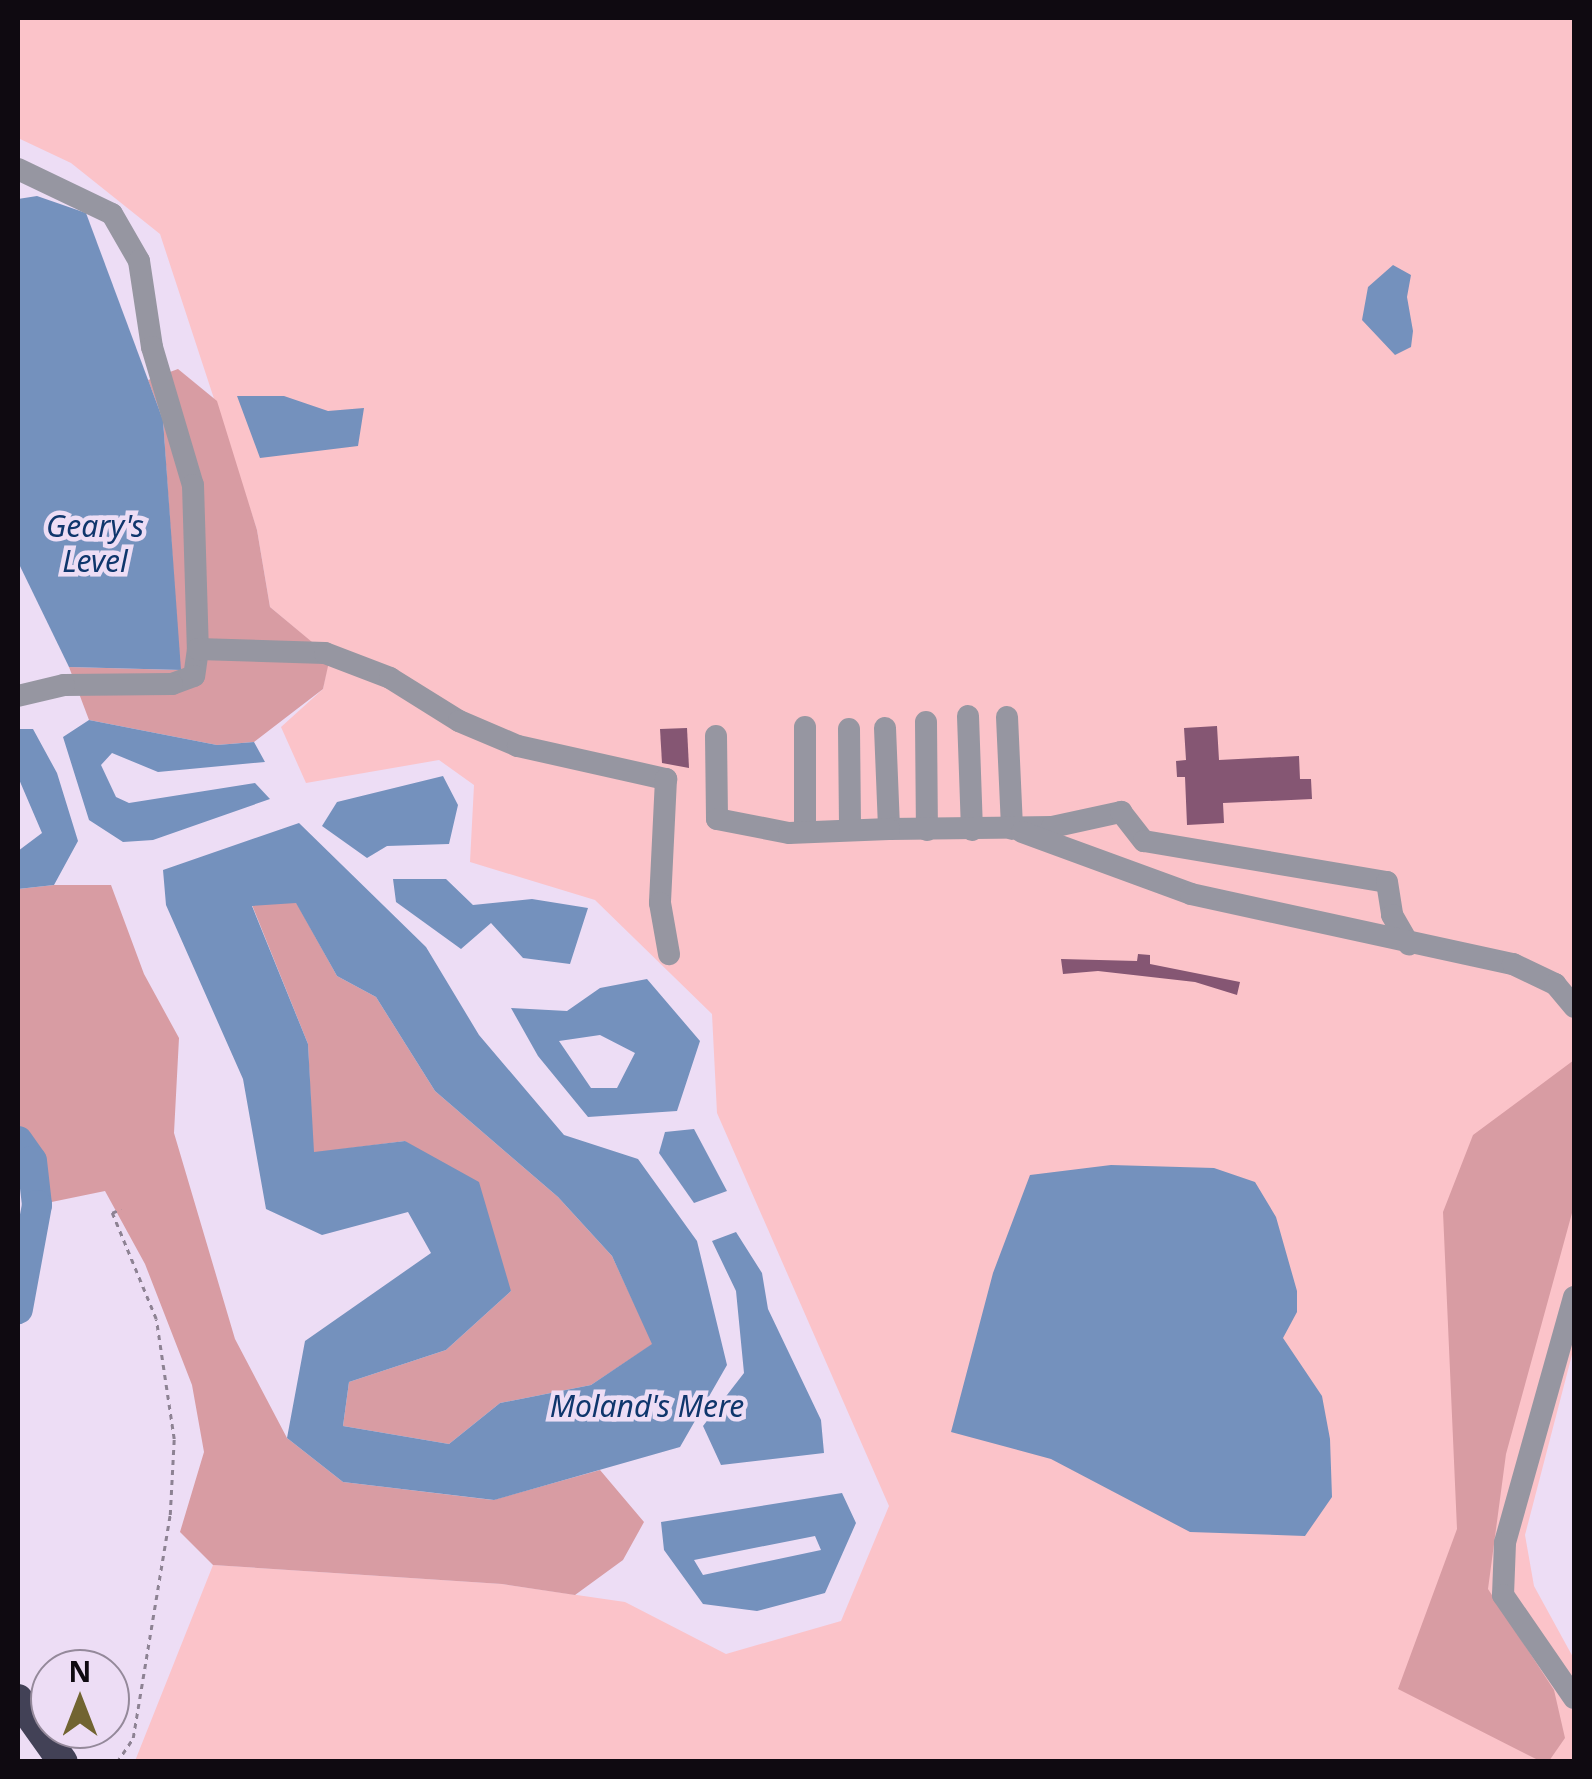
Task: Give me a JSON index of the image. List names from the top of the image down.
{
  "water": ["Geary's Level", "Moland's Mere"],
  "north": "top"
}
